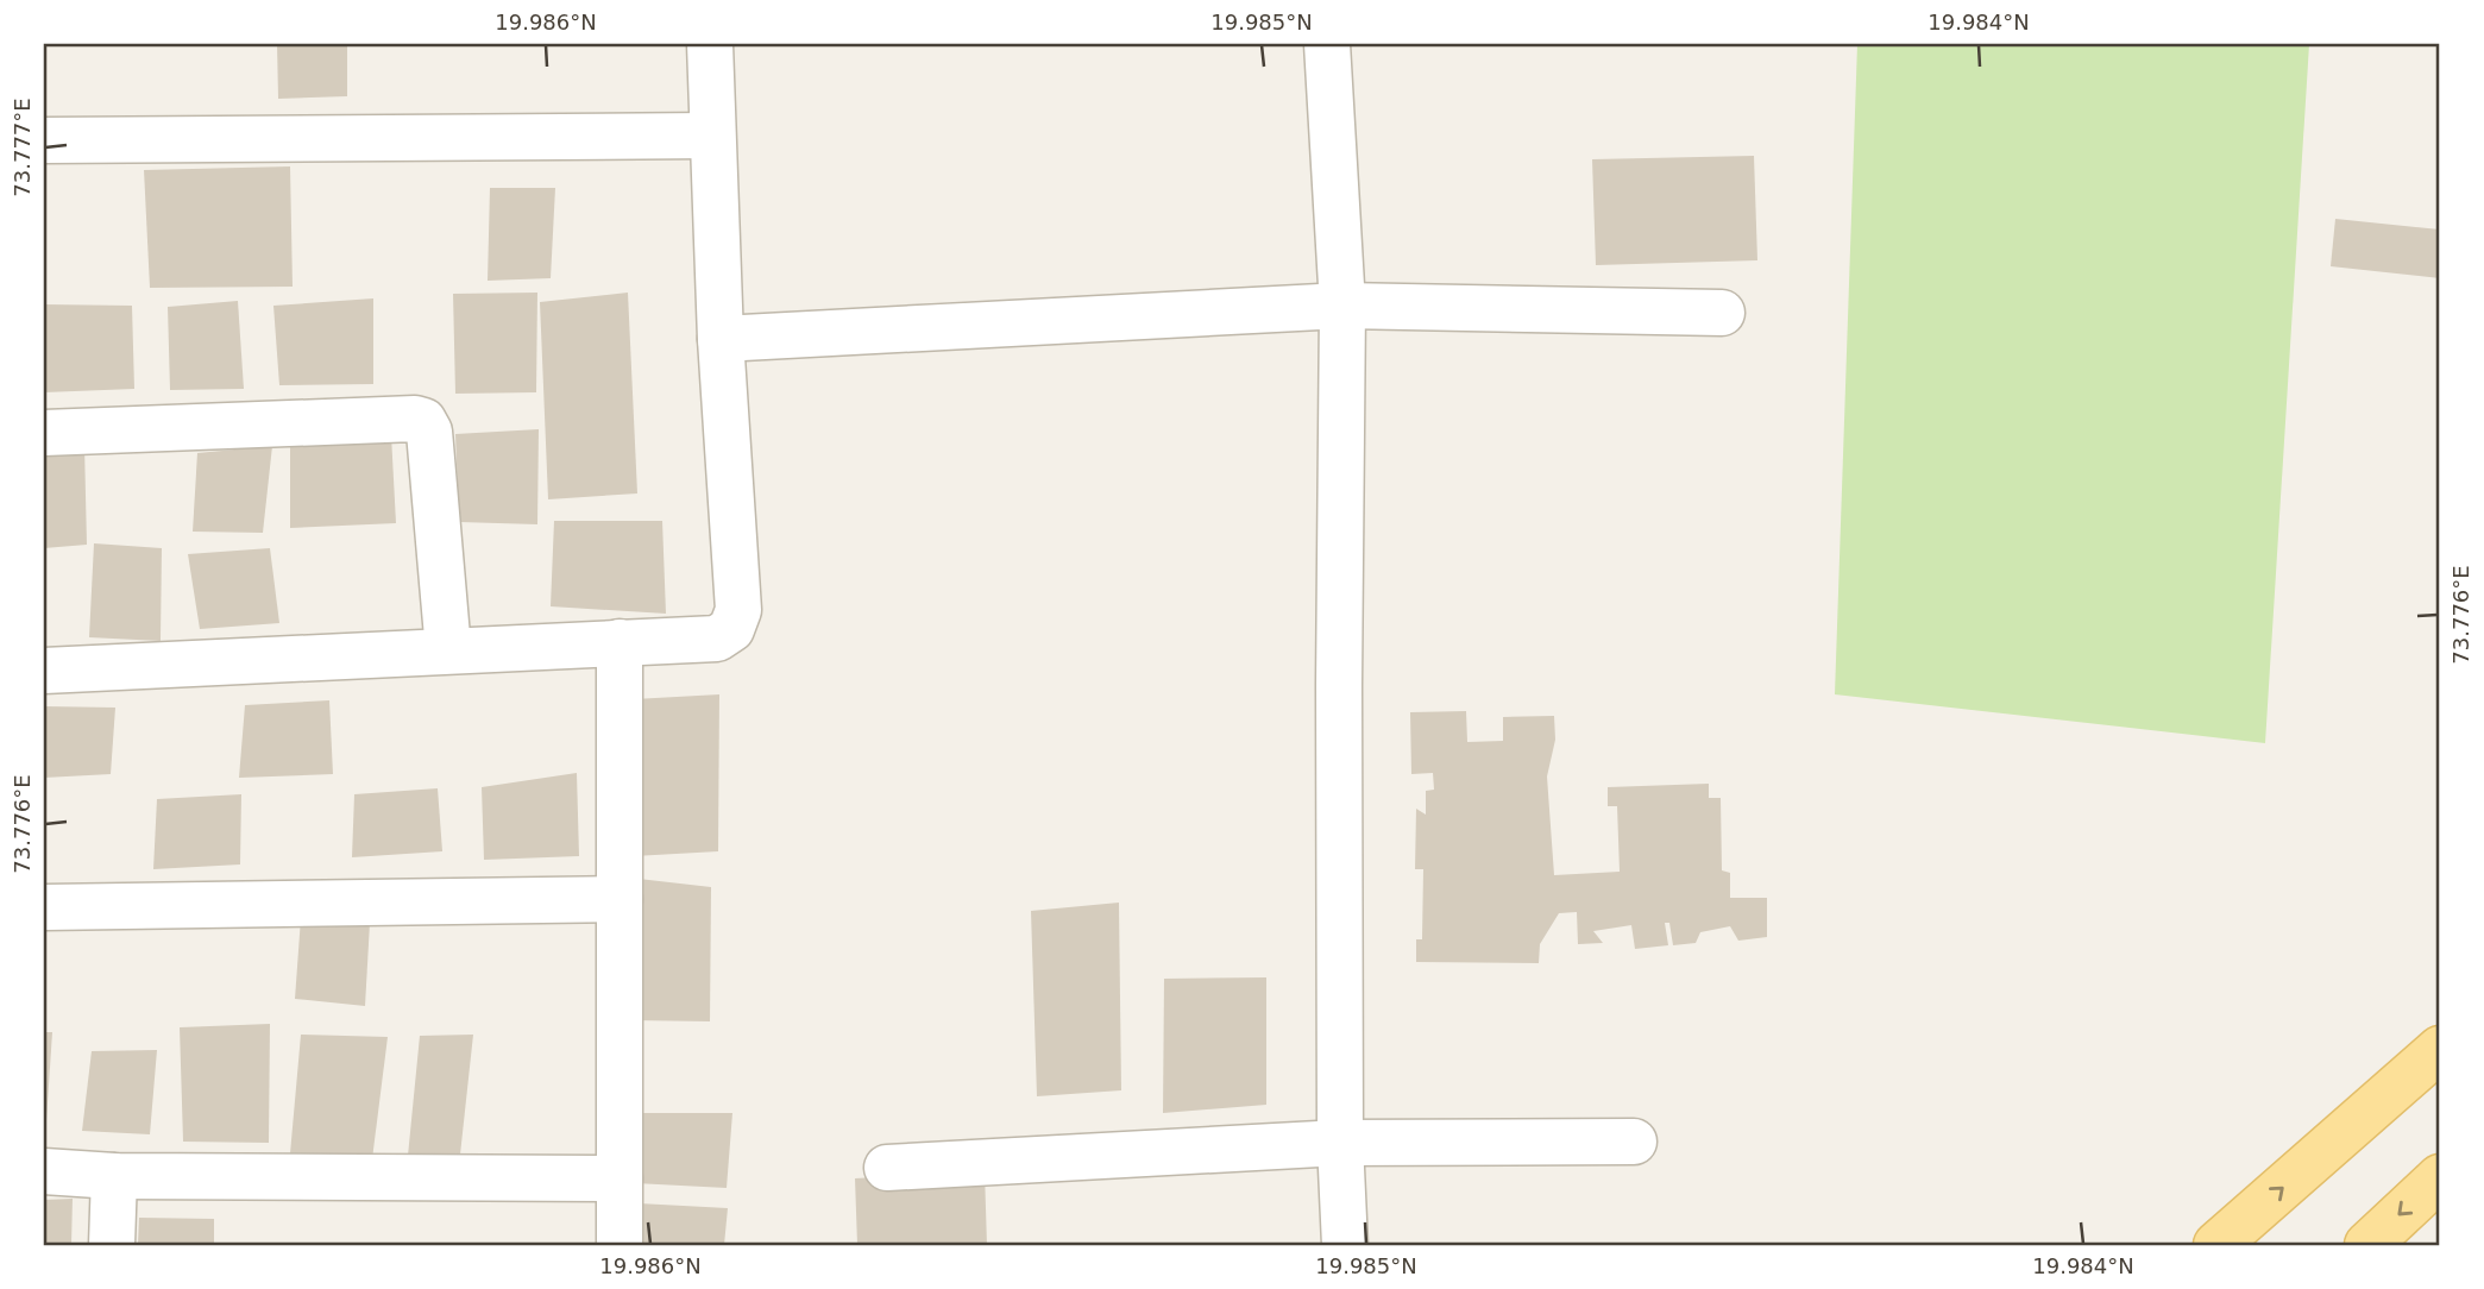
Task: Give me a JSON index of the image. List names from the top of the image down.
{
  "coordinates": [
    "19.986°N",
    "19.985°N",
    "19.984°N",
    "73.777°E",
    "73.776°E"
  ]
}
